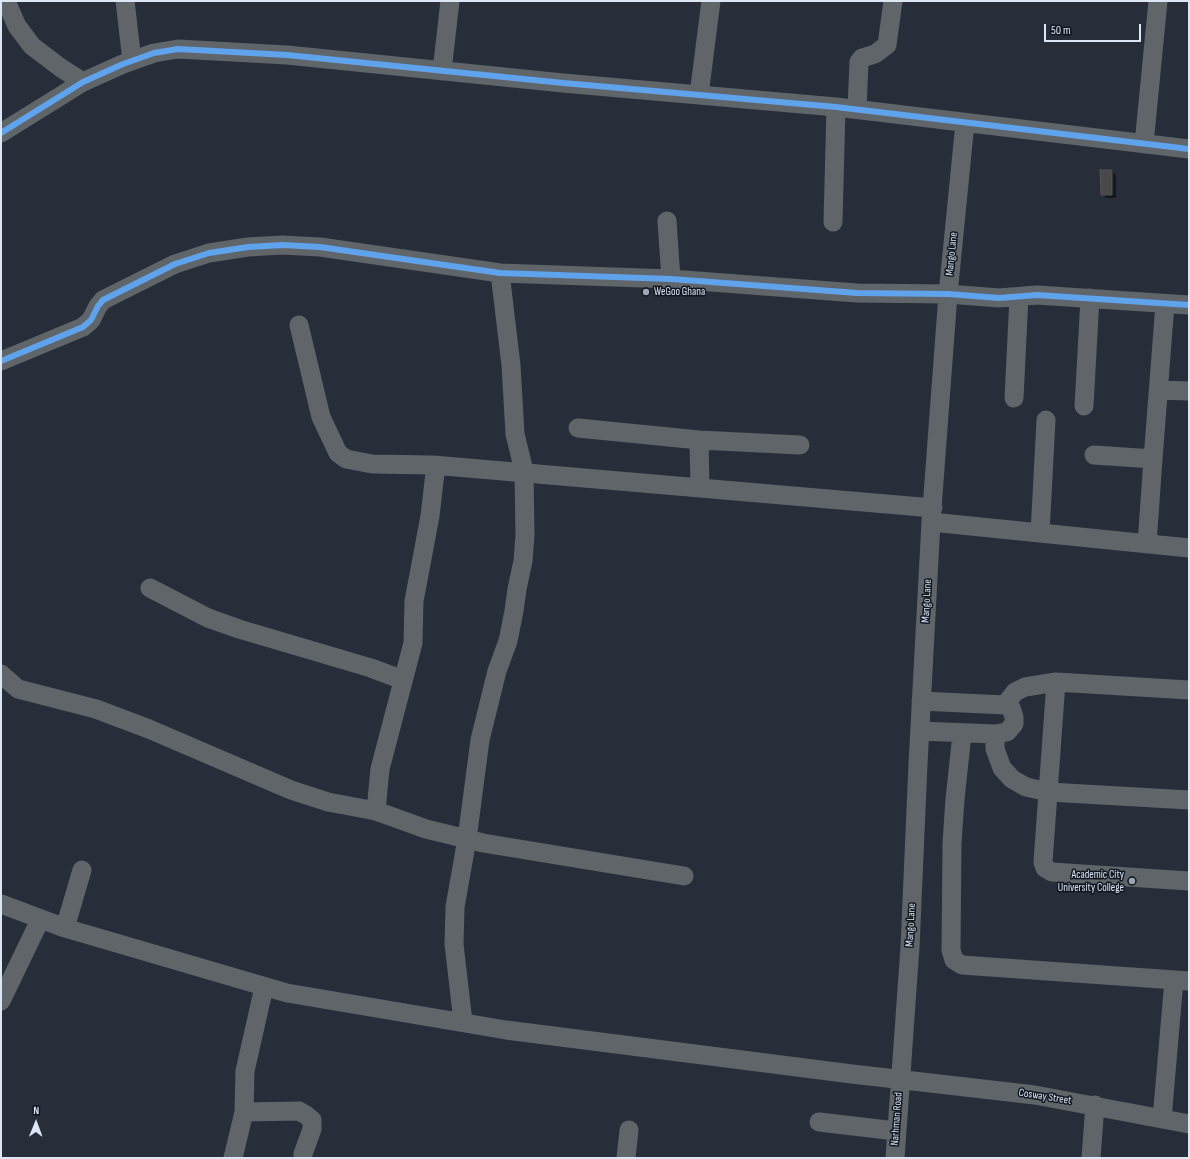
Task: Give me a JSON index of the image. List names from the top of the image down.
{
  "streets": {
    "street": ["Mango Lane", "Cosway Street", "Narhman Road"]
  },
  "crossings": [
    ["Mango Lane", "Cosway Street"],
    ["Mango Lane", "Narhman Road"],
    ["Cosway Street", "Narhman Road"]
  ],
  "places": ["WeGoo Ghana", "Academic City University College"],
  "scale_bar": "50 m",
  "north": "top"
}
